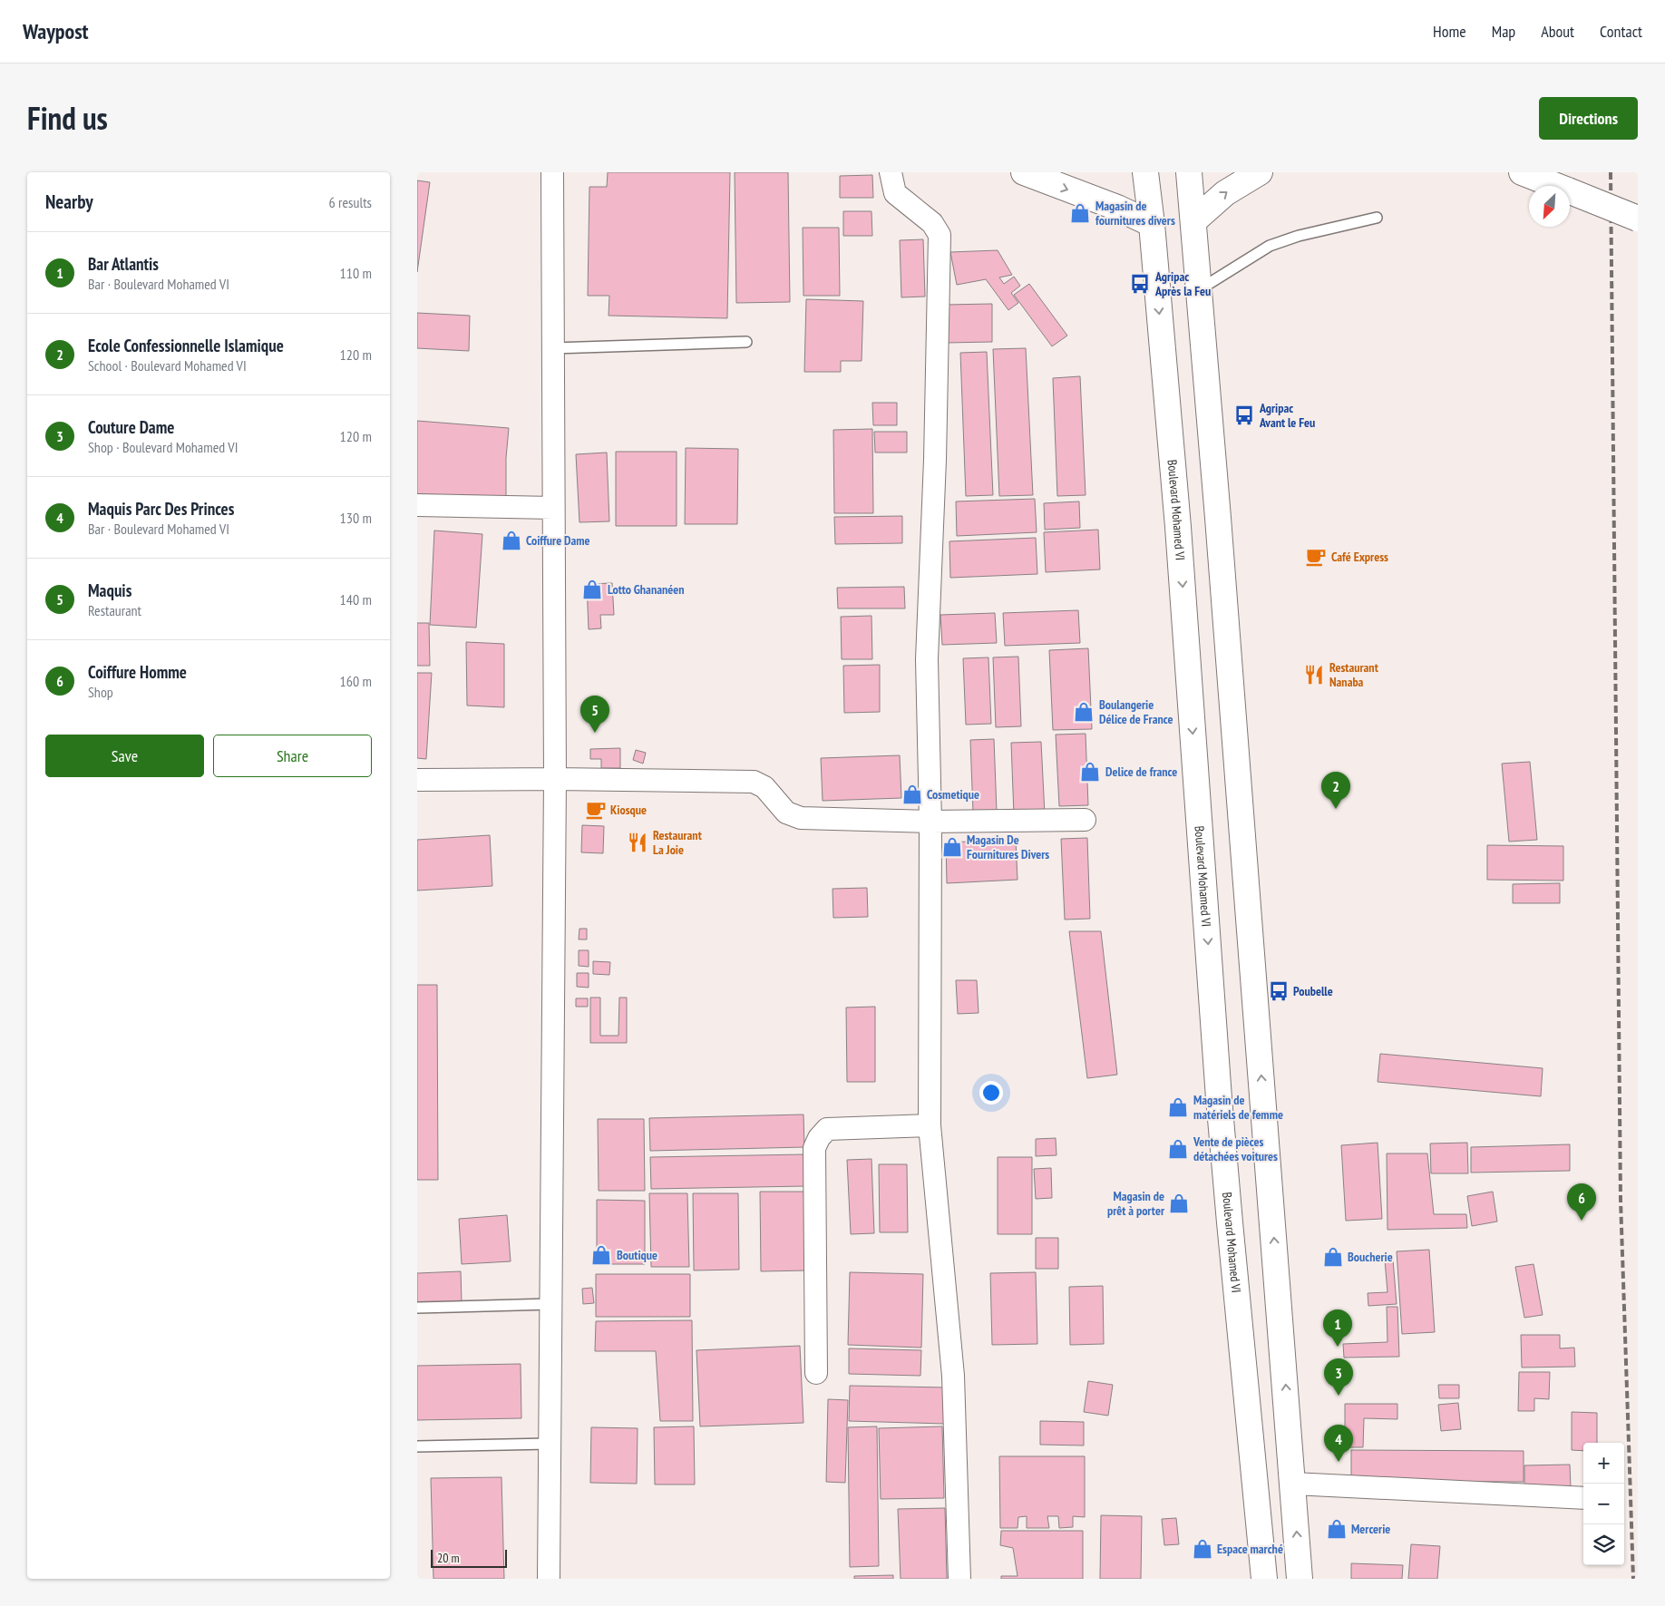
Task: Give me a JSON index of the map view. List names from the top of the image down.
{
  "streets": {
    "main road": ["Boulevard Mohamed VI"]
  },
  "places": {
    "shop": [
      "Magasin de fournitures divers",
      "Coiffure Dame",
      "Lotto Ghananéen",
      "Boulangerie Délice de France",
      "Delice de france",
      "Cosmetique",
      "Magasin De Fournitures Divers",
      "Magasin de matériels de femme",
      "Vente de pièces détachées voitures",
      "Magasin de prêt à porter",
      "Boutique",
      "Boucherie",
      "Mercerie",
      "Espace marché"
    ],
    "bus stop": ["Agripac Après la Feu", "Agripac Avant le Feu", "Poubelle"],
    "cafe": ["Café Express", "Kiosque"],
    "restaurant": ["Restaurant Nanaba", "Restaurant La Joie"]
  },
  "scale_bar": "20 m",
  "north": "bottom left",
  "page": {
    "header": "Waypost",
    "nav": [
      "Home",
      "Map",
      "About",
      "Contact"
    ],
    "title": "Find us",
    "buttons": [
      "Directions",
      ["Save", "Share"]
    ],
    "heading": ["Nearby", "6 results"],
    "list": [
      {
        "mark": "1",
        "name": "Bar Atlantis",
        "note": "Bar · Boulevard Mohamed VI",
        "value": "110 m"
      },
      {
        "mark": "2",
        "name": "Ecole Confessionnelle Islamique",
        "note": "School · Boulevard Mohamed VI",
        "value": "120 m"
      },
      {
        "mark": "3",
        "name": "Couture Dame",
        "note": "Shop · Boulevard Mohamed VI",
        "value": "120 m"
      },
      {
        "mark": "4",
        "name": "Maquis Parc Des Princes",
        "note": "Bar · Boulevard Mohamed VI",
        "value": "130 m"
      },
      {
        "mark": "5",
        "name": "Maquis",
        "note": "Restaurant",
        "value": "140 m"
      },
      {
        "mark": "6",
        "name": "Coiffure Homme",
        "note": "Shop",
        "value": "160 m"
      }
    ],
    "pins": [
      "5",
      "2",
      "6",
      "1",
      "3",
      "4"
    ],
    "map_buttons": ["+", "−"],
    "scale": "20 m"
  }
}
